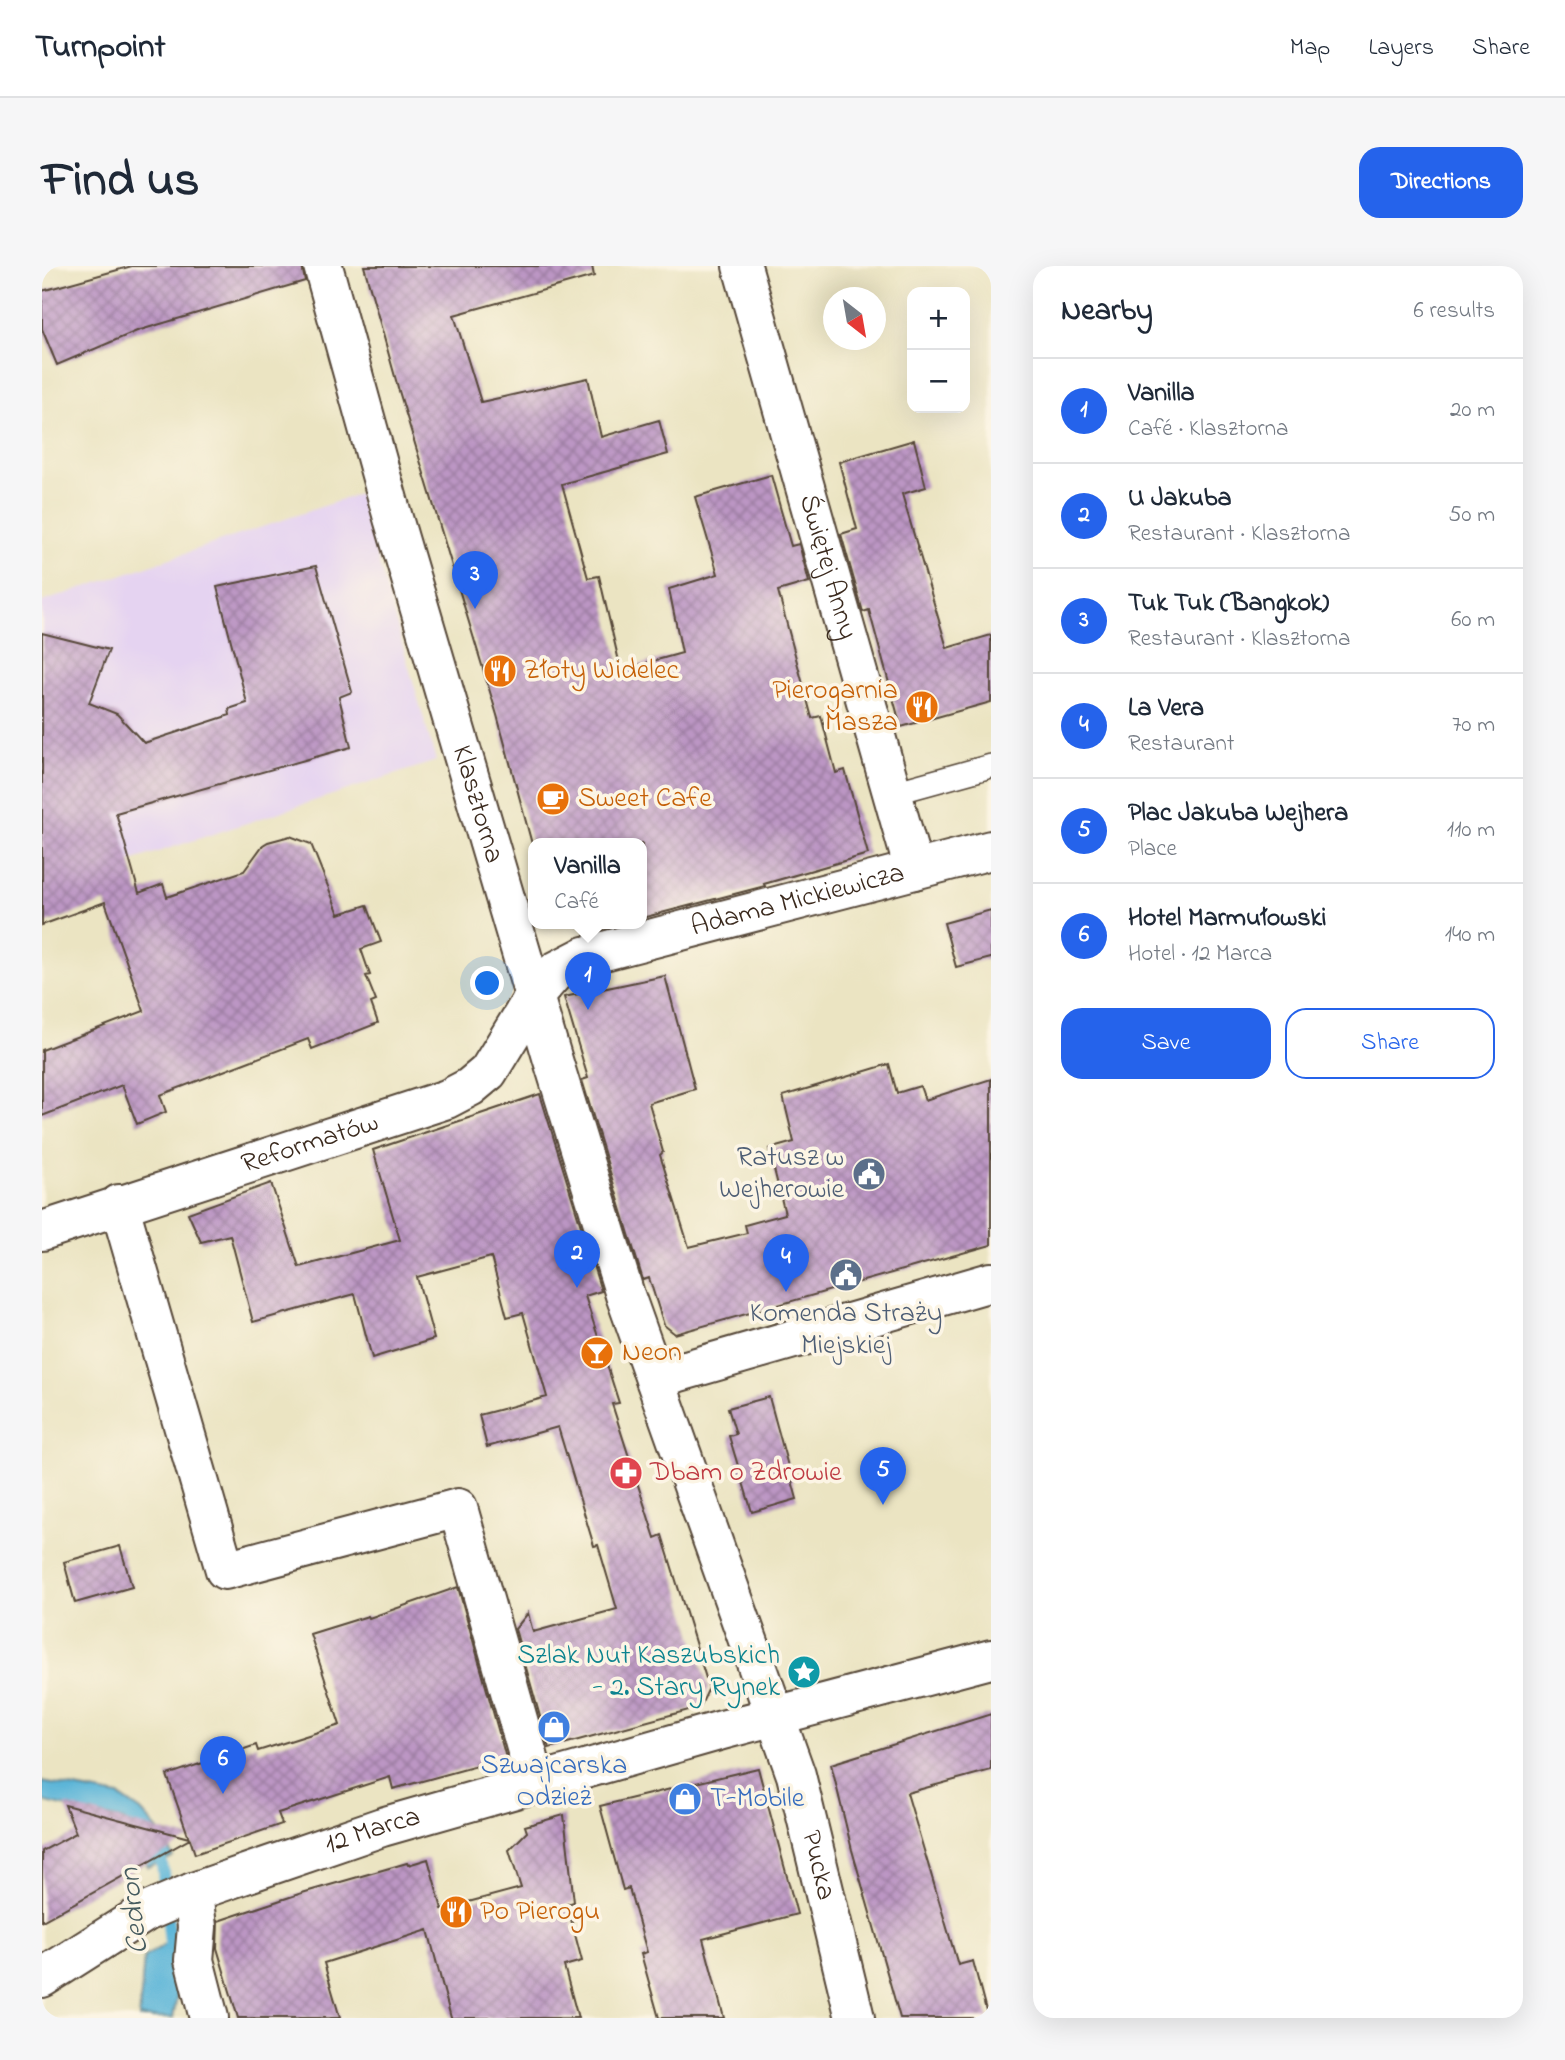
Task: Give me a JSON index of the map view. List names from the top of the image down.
{
  "streets": {
    "street": [
      "Świętej Anny",
      "Klasztorna",
      "Adama Mickiewicza",
      "Reformatów",
      "12 Marca",
      "Pucka"
    ]
  },
  "crossings": [
    ["Świętej Anny", "Adama Mickiewicza"],
    ["Klasztorna", "Adama Mickiewicza"],
    ["Klasztorna", "Reformatów"],
    ["Klasztorna", "Pucka"],
    ["Adama Mickiewicza", "Reformatów"],
    ["12 Marca", "Pucka"]
  ],
  "water": ["Cedron"],
  "places": {
    "restaurant": ["Złoty Widelec", "Pierogarnia Masza", "Po Pierogu"],
    "cafe": ["Sweet Cafe"],
    "public building": ["Ratusz w Wejherowie", "Komenda Straży Miejskiej"],
    "bar": ["Neon"],
    "pharmacy": ["Dbam o Zdrowie"],
    "place": ["Szlak Nut Kaszubskich - 2. Stary Rynek"],
    "shop": ["Szwajcarska Odzież", "T-Mobile"]
  },
  "north": "bottom right",
  "page": {
    "header": "Turnpoint",
    "nav": ["Map", "Layers", "Share"],
    "title": "Find us",
    "buttons": [
      "Directions",
      ["Save", "Share"]
    ],
    "heading": ["Nearby", "6 results"],
    "map_buttons": ["+", "−"],
    "list": [
      {
        "mark": "1",
        "name": "Vanilla",
        "note": "Café · Klasztorna",
        "value": "20 m"
      },
      {
        "mark": "2",
        "name": "U Jakuba",
        "note": "Restaurant · Klasztorna",
        "value": "50 m"
      },
      {
        "mark": "3",
        "name": "Tuk Tuk (Bangkok)",
        "note": "Restaurant · Klasztorna",
        "value": "60 m"
      },
      {
        "mark": "4",
        "name": "La Vera",
        "note": "Restaurant",
        "value": "70 m"
      },
      {
        "mark": "5",
        "name": "Plac Jakuba Wejhera",
        "note": "Place",
        "value": "110 m"
      },
      {
        "mark": "6",
        "name": "Hotel Marmułowski",
        "note": "Hotel · 12 Marca",
        "value": "140 m"
      }
    ],
    "pins": [
      "3",
      "1",
      "2",
      "4",
      "5",
      "6"
    ],
    "popup": ["Vanilla", "Café"]
  }
}
